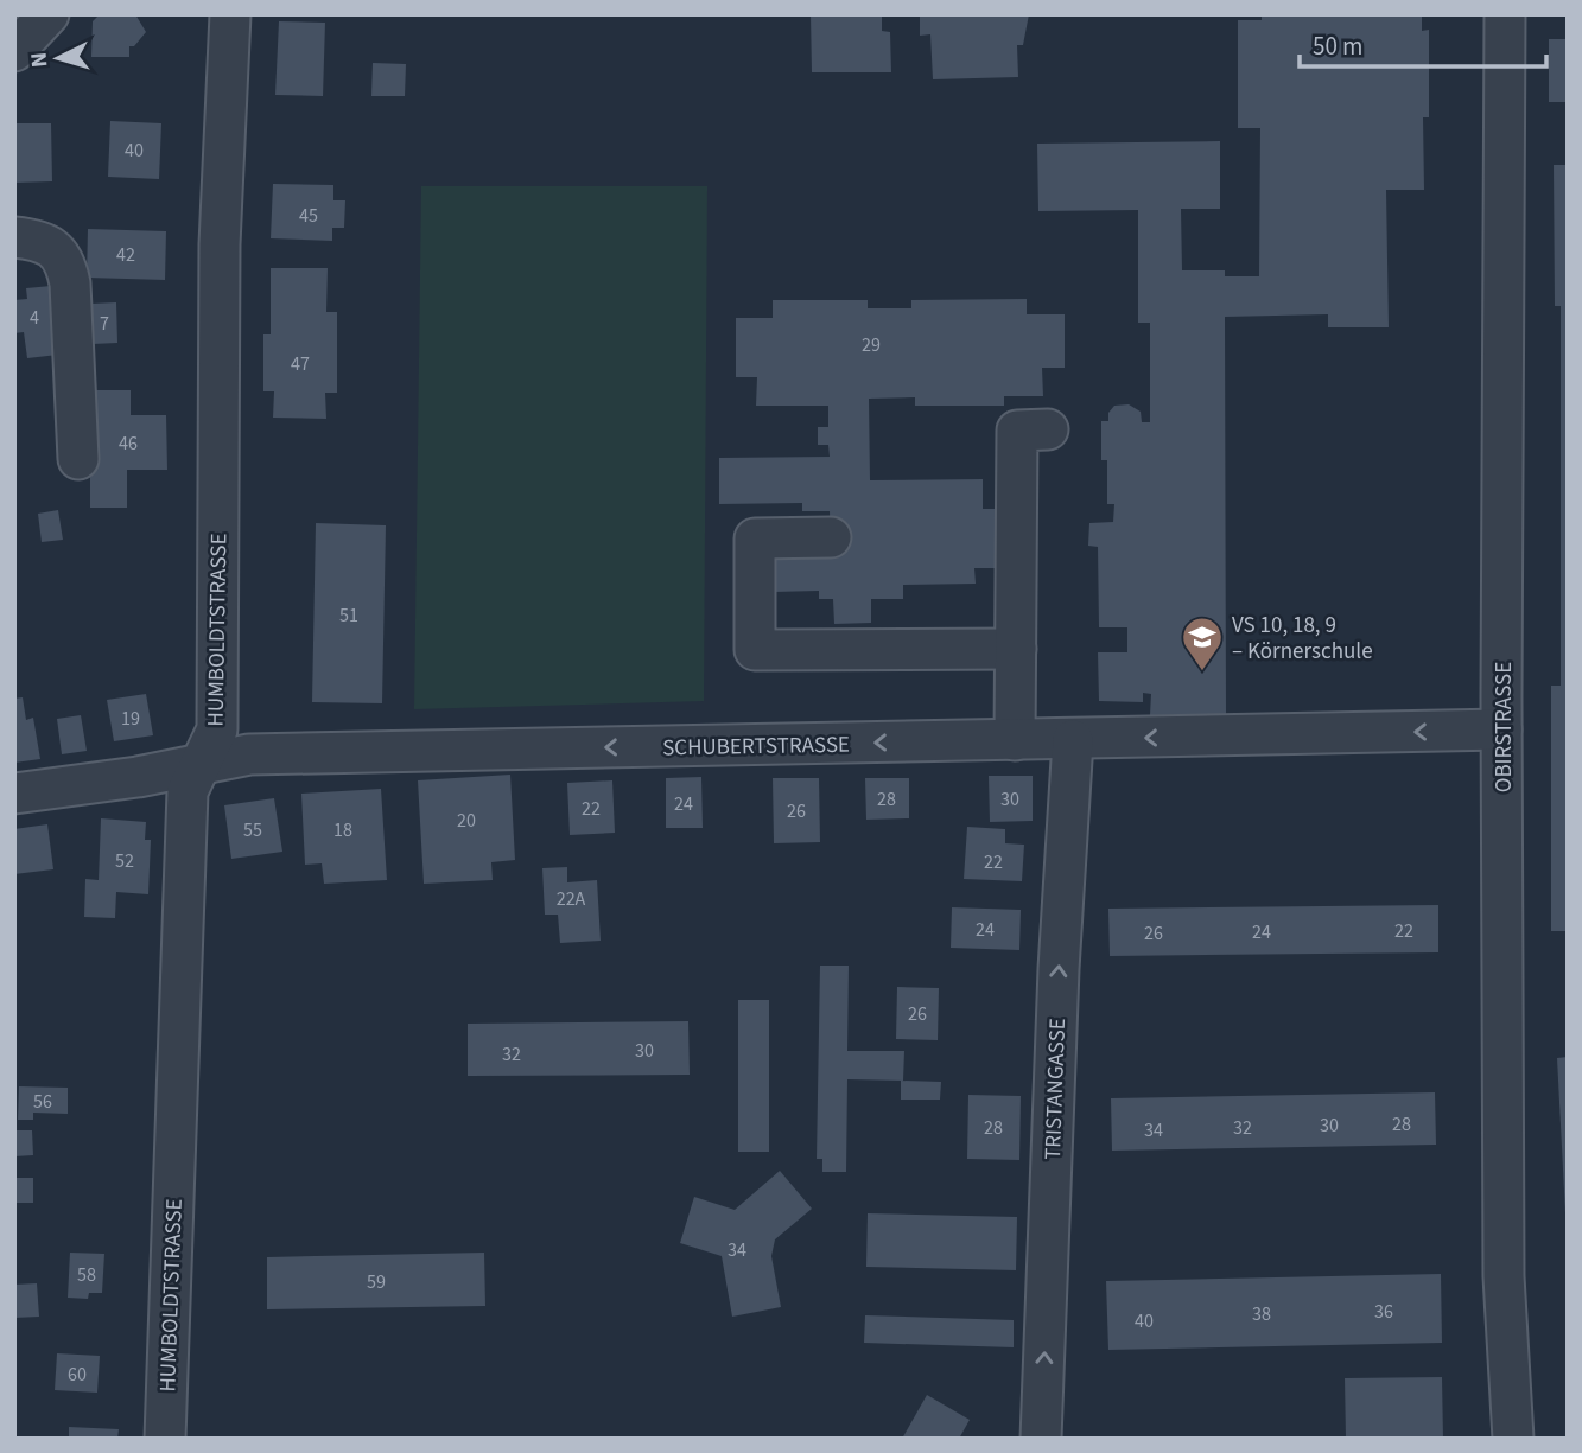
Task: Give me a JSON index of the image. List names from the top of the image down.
{
  "streets": {
    "street": [
      "HUMBOLDTSTRASSE",
      "OBIRSTRASSE",
      "SCHUBERTSTRASSE",
      "TRISTANGASSE"
    ]
  },
  "crossings": [
    ["HUMBOLDTSTRASSE", "SCHUBERTSTRASSE"],
    ["OBIRSTRASSE", "SCHUBERTSTRASSE"],
    ["SCHUBERTSTRASSE", "TRISTANGASSE"]
  ],
  "one_way": ["SCHUBERTSTRASSE", "TRISTANGASSE"],
  "places": {
    "school or university": ["VS 10, 18, 9 – Körnerschule"]
  },
  "house_numbers": [
    "40",
    "45",
    "42",
    "4",
    "7",
    "29",
    "47",
    "46",
    "51",
    "19",
    "28",
    "30",
    "24",
    "22",
    "26",
    "20",
    "55",
    "18",
    "52",
    "22",
    "22A",
    "24",
    "22",
    "24",
    "26",
    "26",
    "30",
    "32",
    "56",
    "28",
    "30",
    "28",
    "32",
    "34",
    "34",
    "58",
    "59",
    "36",
    "38",
    "40",
    "60"
  ],
  "scale_bar": "50 m",
  "north": "left"
}
